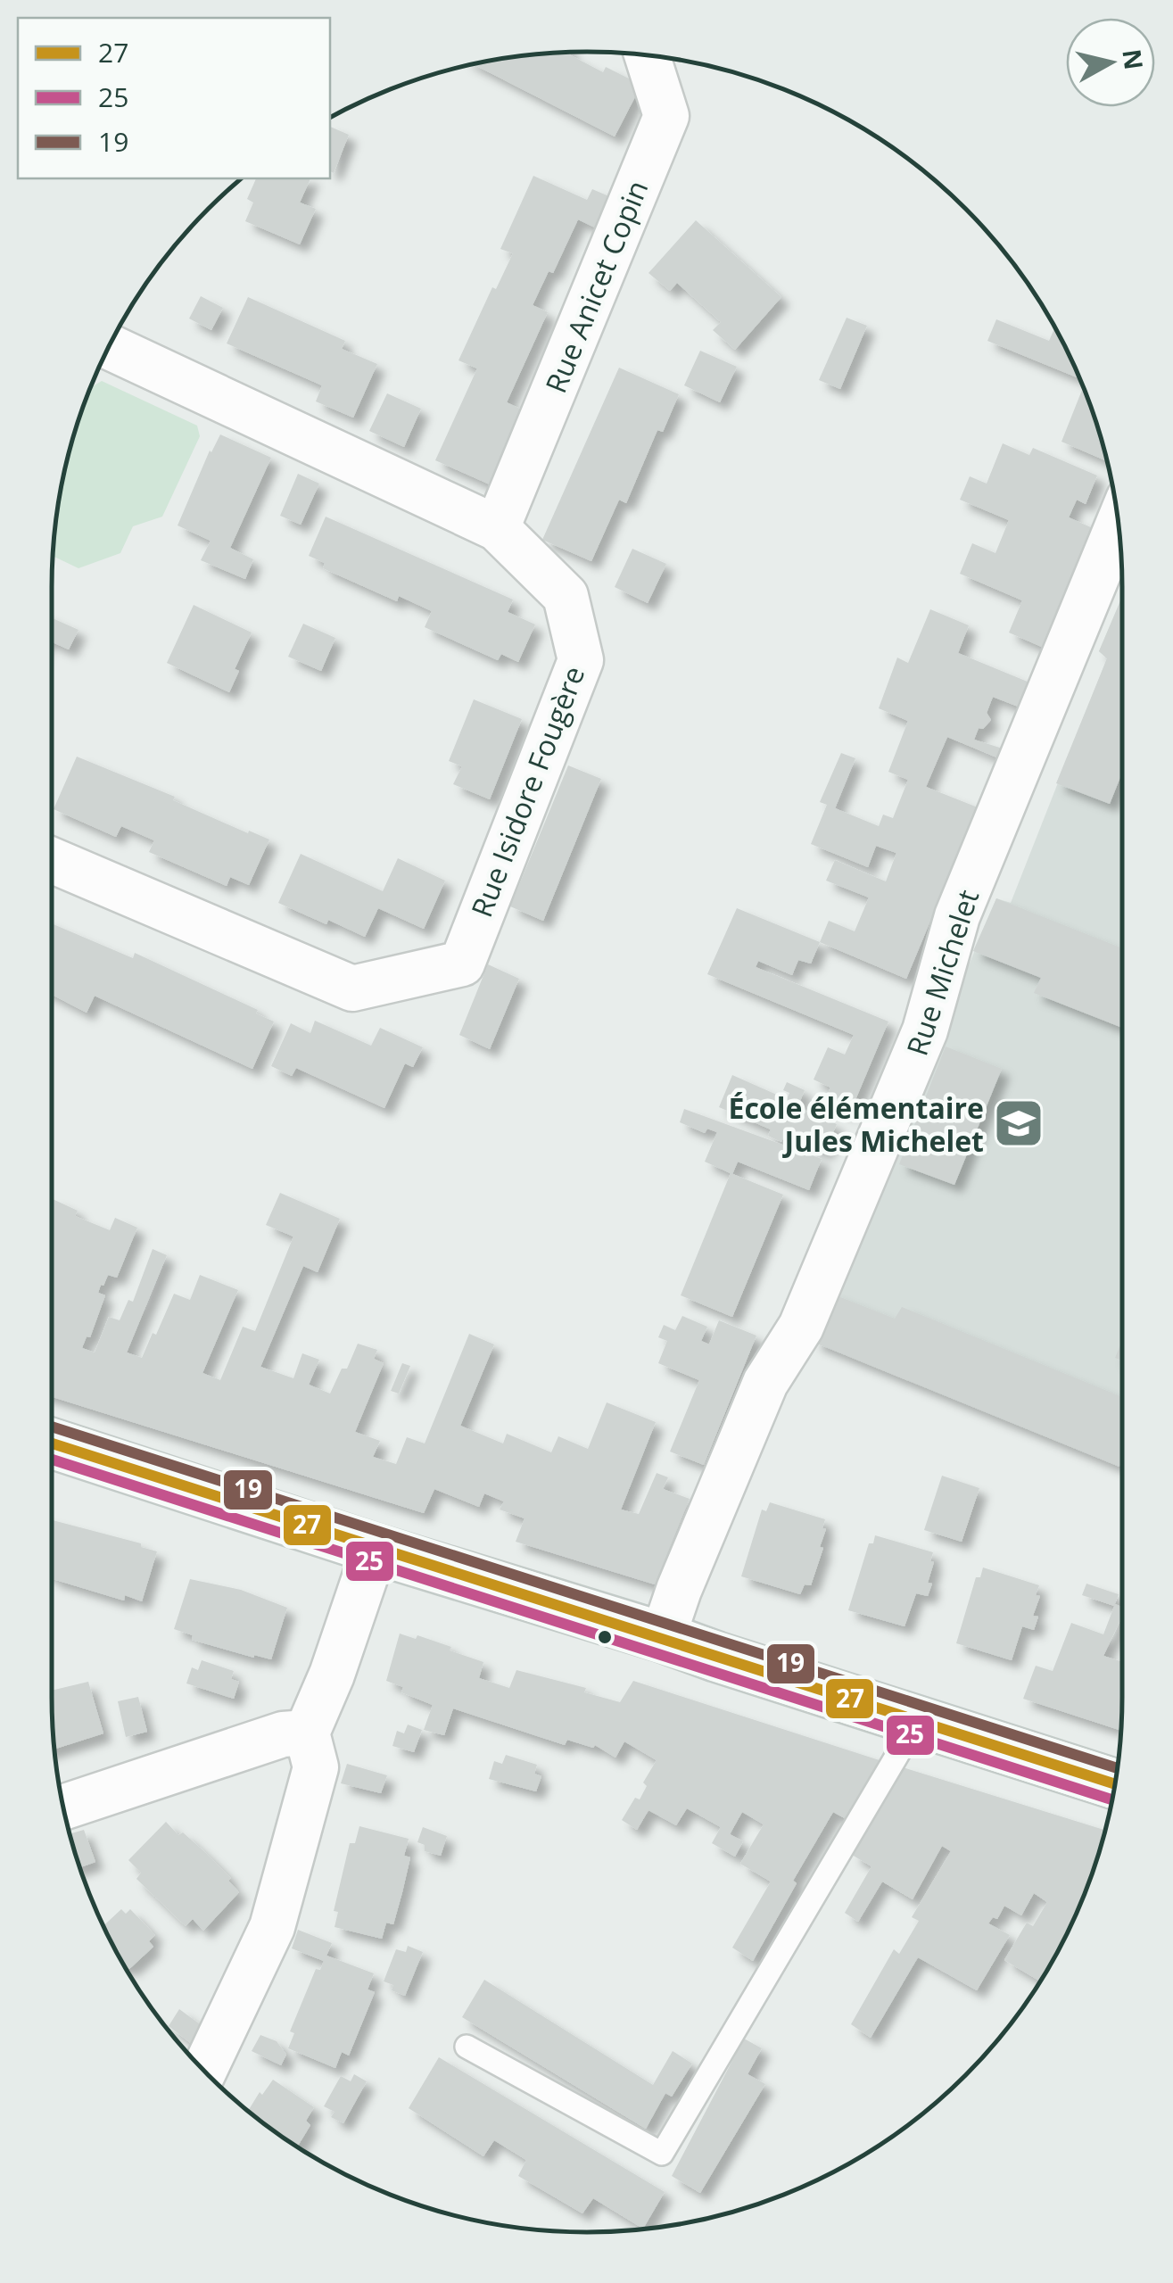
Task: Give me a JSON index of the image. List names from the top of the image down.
{
  "streets": {
    "street": ["Rue Anicet Copin", "Rue Isidore Fougère", "Rue Michelet"]
  },
  "crossings": [
    ["Rue Anicet Copin", "Rue Isidore Fougère"]
  ],
  "places": {
    "school or university": ["École élémentaire Jules Michelet"]
  },
  "lines": ["transit line 19", "transit line 27", "transit line 25"],
  "legend": ["27", "25", "19"],
  "north": "right"
}
